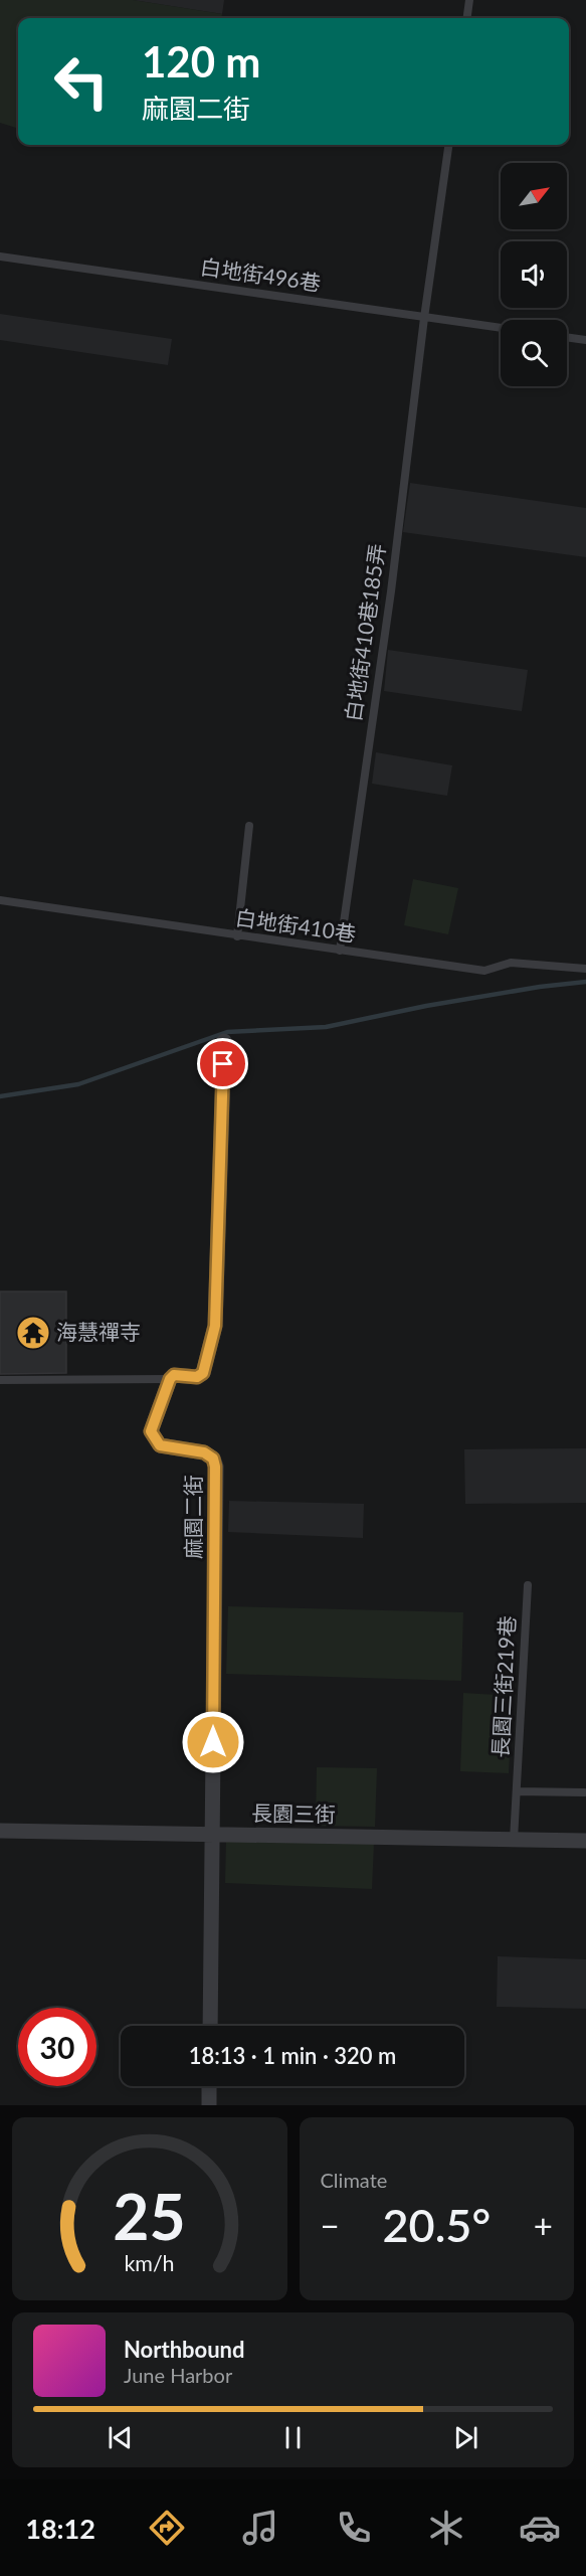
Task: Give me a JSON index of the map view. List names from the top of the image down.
{
  "streets": {
    "street": ["麻園二街", "長園三街"],
    "lane": [
      "白地街496巷",
      "白地街410巷185弄",
      "白地街410巷",
      "長園三街219巷"
    ]
  },
  "crossings": [
    ["白地街496巷", "白地街410巷185弄"],
    ["白地街410巷185弄", "白地街410巷"],
    ["麻園二街", "長園三街"],
    ["長園三街219巷", "長園三街"]
  ],
  "places": {
    "temple": ["海慧禪寺"]
  },
  "north": "top right",
  "page": {
    "turn": ["120 m", "麻園二街"],
    "limit": "30",
    "trip": "18:13 · 1 min · 320 m",
    "tile": "Climate",
    "heat": ["−", "20.5°", "+"],
    "song": ["Northbound", "June Harbor"],
    "tabs": "18:12",
    "gauge": ["25", "km/h"]
  }
}
